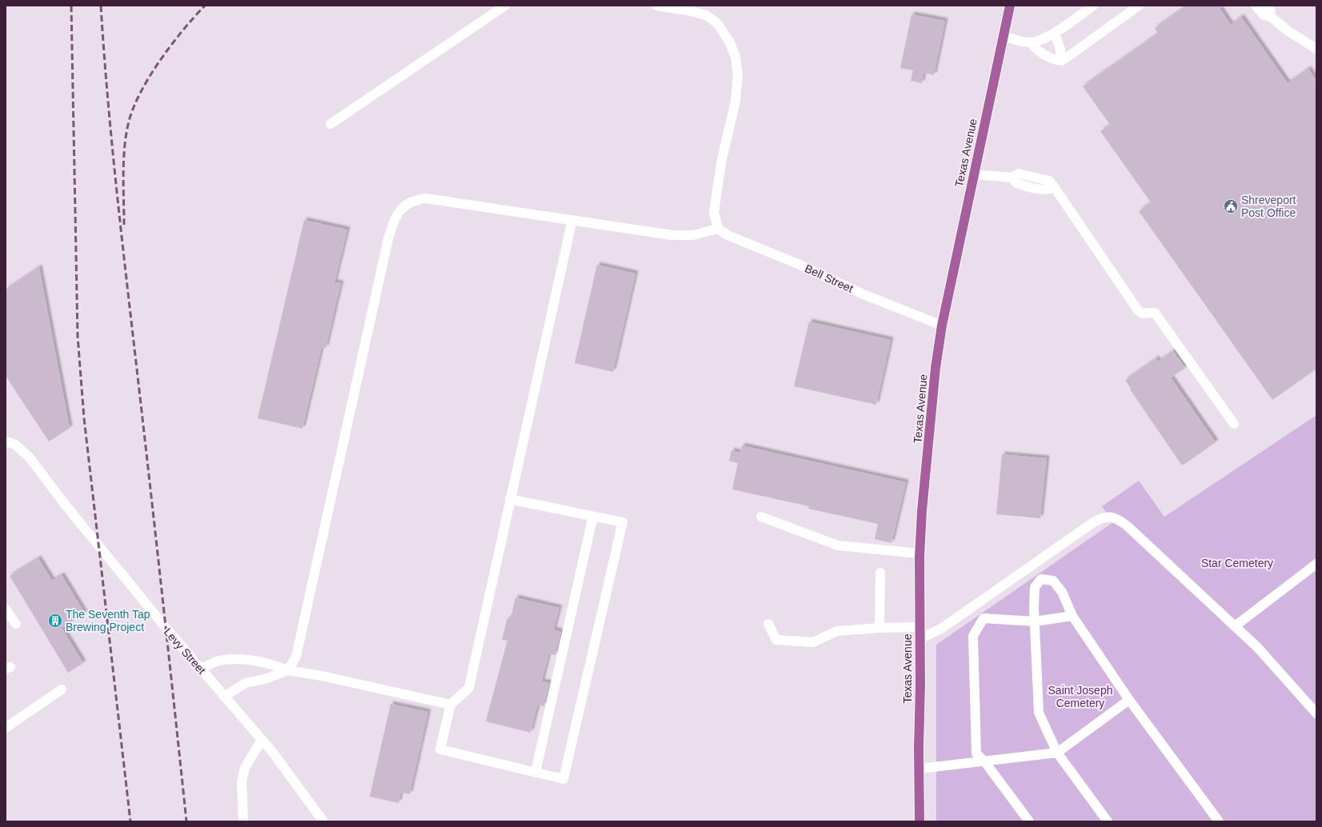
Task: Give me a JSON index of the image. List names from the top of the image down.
{
  "streets": {
    "main road": ["Texas Avenue"],
    "street": ["Bell Street", "Levy Street"]
  },
  "crossings": [
    ["Texas Avenue", "Bell Street"]
  ],
  "parks": ["Star Cemetery", "Saint Joseph Cemetery"],
  "places": {
    "public building": ["Shreveport Post Office"],
    "building": ["The Seventh Tap Brewing Project"]
  }
}
